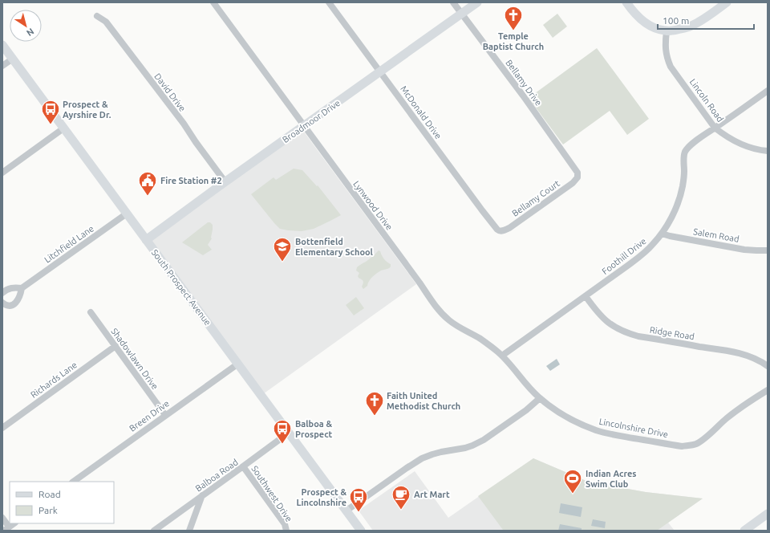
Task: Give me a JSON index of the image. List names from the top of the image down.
{
  "streets": {
    "main road": ["Broadmoor Drive", "South Prospect Avenue"],
    "street": [
      "Bellamy Drive",
      "David Drive",
      "Lincoln Road",
      "McDonald Drive",
      "Bellamy Court",
      "Lynwood Drive",
      "Salem Road",
      "Litchfield Lane",
      "Foothill Drive",
      "Ridge Road",
      "Shadowlawn Drive",
      "Richards Lane",
      "Breen Drive",
      "Lincolnshire Drive",
      "Balboa Road",
      "Southwest Drive"
    ]
  },
  "crossings": [
    ["Bellamy Drive", "Broadmoor Drive"],
    ["Bellamy Drive", "Bellamy Court"],
    ["David Drive", "Broadmoor Drive"],
    ["Lincoln Road", "Foothill Drive"],
    ["McDonald Drive", "Broadmoor Drive"],
    ["McDonald Drive", "Bellamy Court"],
    ["Broadmoor Drive", "Lynwood Drive"],
    ["Broadmoor Drive", "South Prospect Avenue"],
    ["Lynwood Drive", "Foothill Drive"],
    ["Lynwood Drive", "Lincolnshire Drive"],
    ["Salem Road", "Foothill Drive"],
    ["Litchfield Lane", "South Prospect Avenue"],
    ["Foothill Drive", "Ridge Road"],
    ["South Prospect Avenue", "Breen Drive"],
    ["South Prospect Avenue", "Balboa Road"],
    ["Shadowlawn Drive", "Richards Lane"],
    ["Shadowlawn Drive", "Breen Drive"],
    ["Balboa Road", "Southwest Drive"]
  ],
  "places": {
    "church": ["Temple Baptist Church", "Faith United Methodist Church"],
    "bus stop": ["Prospect & Ayrshire Dr.", "Balboa & Prospect", "Prospect & Lincolnshire"],
    "public building": ["Fire Station #2"],
    "school or university": ["Bottenfield Elementary School"],
    "sports": ["Indian Acres Swim Club"],
    "cafe": ["Art Mart"]
  },
  "legend": ["Road", "Park"],
  "scale_bar": "100 m",
  "north": "bottom right"
}
